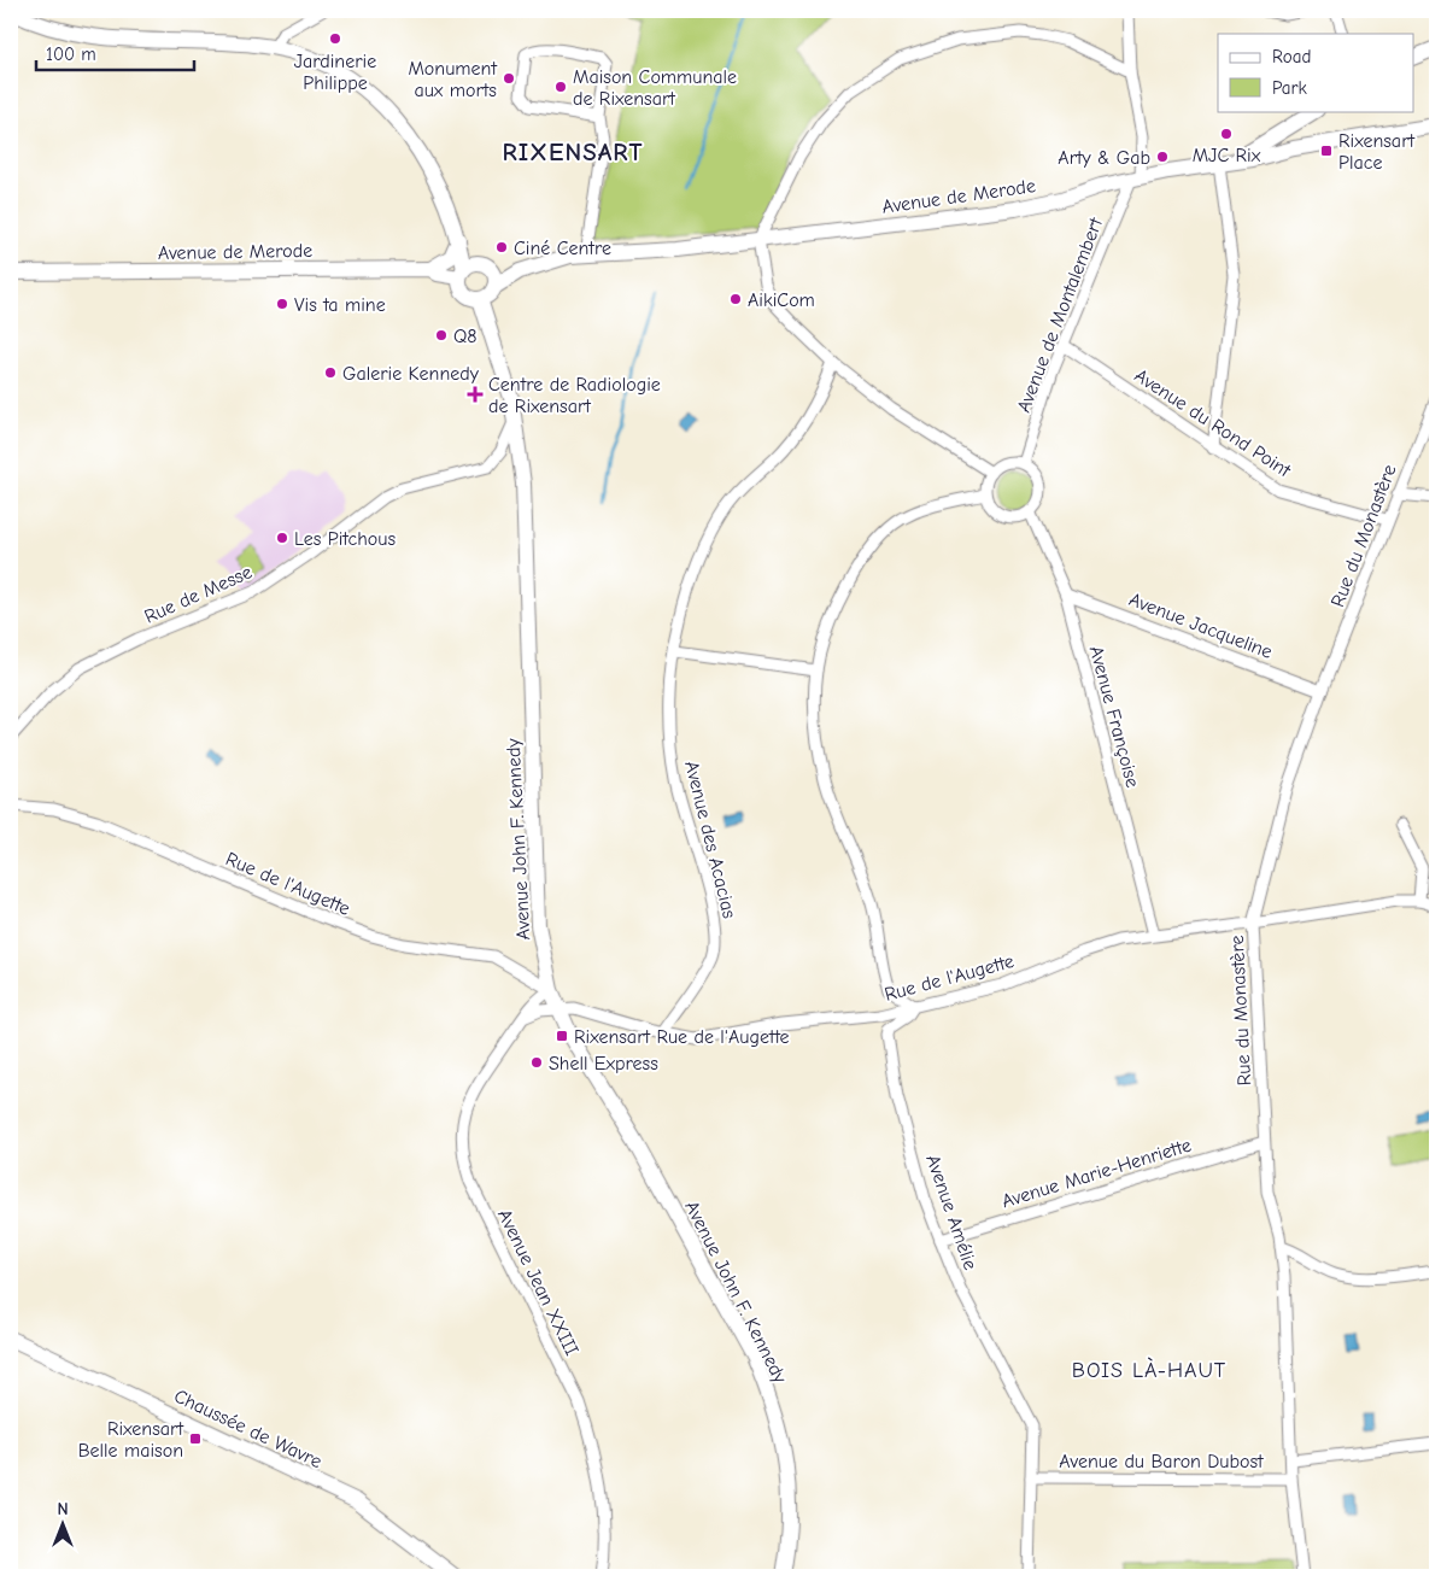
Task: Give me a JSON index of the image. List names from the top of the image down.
{
  "streets": {
    "street": [
      "Avenue de Merode",
      "Avenue de Montalembert",
      "Avenue du Rond Point",
      "Rue du Monastère",
      "Rue de Messe",
      "Avenue Jacqueline",
      "Avenue Françoise",
      "Avenue John F. Kennedy",
      "Avenue des Acacias",
      "Rue de l'Augette",
      "Avenue Marie-Henriette",
      "Avenue Amélie",
      "Avenue Jean XXIII",
      "Chaussée de Wavre",
      "Avenue du Baron Dubost"
    ]
  },
  "crossings": [
    ["Avenue de Merode", "Avenue de Montalembert"],
    ["Avenue de Merode", "Avenue John F. Kennedy"],
    ["Avenue de Montalembert", "Avenue du Rond Point"],
    ["Avenue de Montalembert", "Avenue Françoise"],
    ["Avenue du Rond Point", "Rue du Monastère"],
    ["Rue du Monastère", "Avenue Jacqueline"],
    ["Rue du Monastère", "Rue de l'Augette"],
    ["Rue du Monastère", "Avenue Marie-Henriette"],
    ["Rue du Monastère", "Avenue du Baron Dubost"],
    ["Rue de Messe", "Avenue John F. Kennedy"],
    ["Avenue Jacqueline", "Avenue Françoise"],
    ["Avenue Françoise", "Rue de l'Augette"],
    ["Avenue John F. Kennedy", "Rue de l'Augette"],
    ["Avenue John F. Kennedy", "Avenue Jean XXIII"],
    ["Avenue des Acacias", "Rue de l'Augette"],
    ["Rue de l'Augette", "Avenue Amélie"],
    ["Rue de l'Augette", "Avenue Jean XXIII"],
    ["Avenue Marie-Henriette", "Avenue Amélie"],
    ["Avenue Amélie", "Avenue du Baron Dubost"]
  ],
  "districts": ["RIXENSART", "BOIS LÀ-HAUT"],
  "places": {
    "other": [
      "Jardinerie Philippe",
      "Monument aux morts",
      "Maison Communale de Rixensart",
      "MJC Rix",
      "Arty & Gab",
      "Ciné Centre",
      "AikiCom",
      "Vis ta mine",
      "Q8",
      "Galerie Kennedy",
      "Les Pitchous",
      "Shell Express"
    ],
    "transit": ["Rixensart Place", "Rixensart Rue de l'Augette", "Rixensart Belle maison"],
    "health": ["Centre de Radiologie de Rixensart"]
  },
  "legend": ["Road", "Park"],
  "scale_bar": "100 m",
  "north": "top"
}
